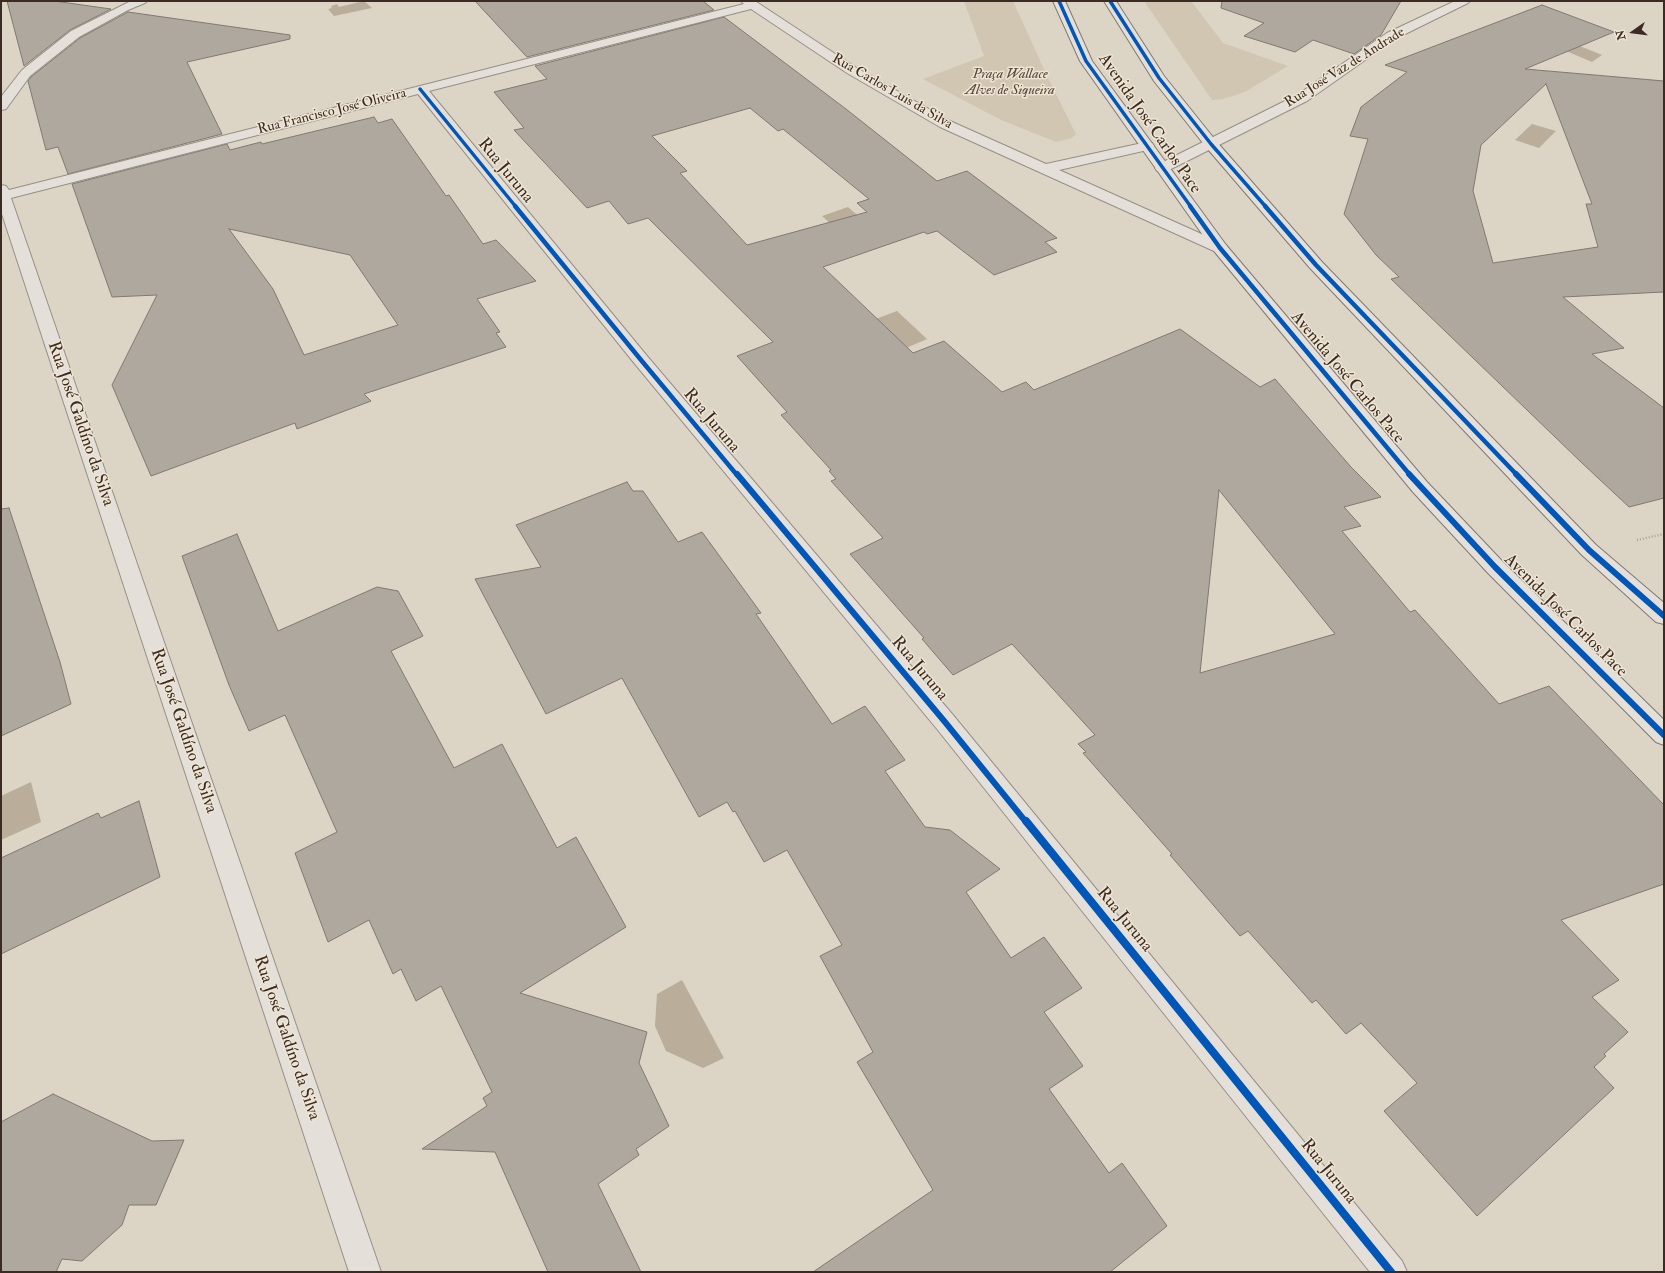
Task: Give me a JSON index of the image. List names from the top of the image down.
{
  "streets": {
    "street": [
      "Rua José Vaz de Andrade",
      "Rua Carlos Luis da Silva",
      "Rua Francisco José Oliveira",
      "Avenida José Carlos Pace",
      "Rua Juruna",
      "Rua José Galdíno da Silva"
    ]
  },
  "crossings": [
    ["Rua José Vaz de Andrade", "Avenida José Carlos Pace"],
    ["Rua Carlos Luis da Silva", "Rua Francisco José Oliveira"],
    ["Rua Carlos Luis da Silva", "Avenida José Carlos Pace"],
    ["Rua Francisco José Oliveira", "Rua Juruna"],
    ["Rua Francisco José Oliveira", "Rua José Galdíno da Silva"]
  ],
  "parks": ["Praça Wallace Alves de Siqueira"],
  "north": "left"
}
